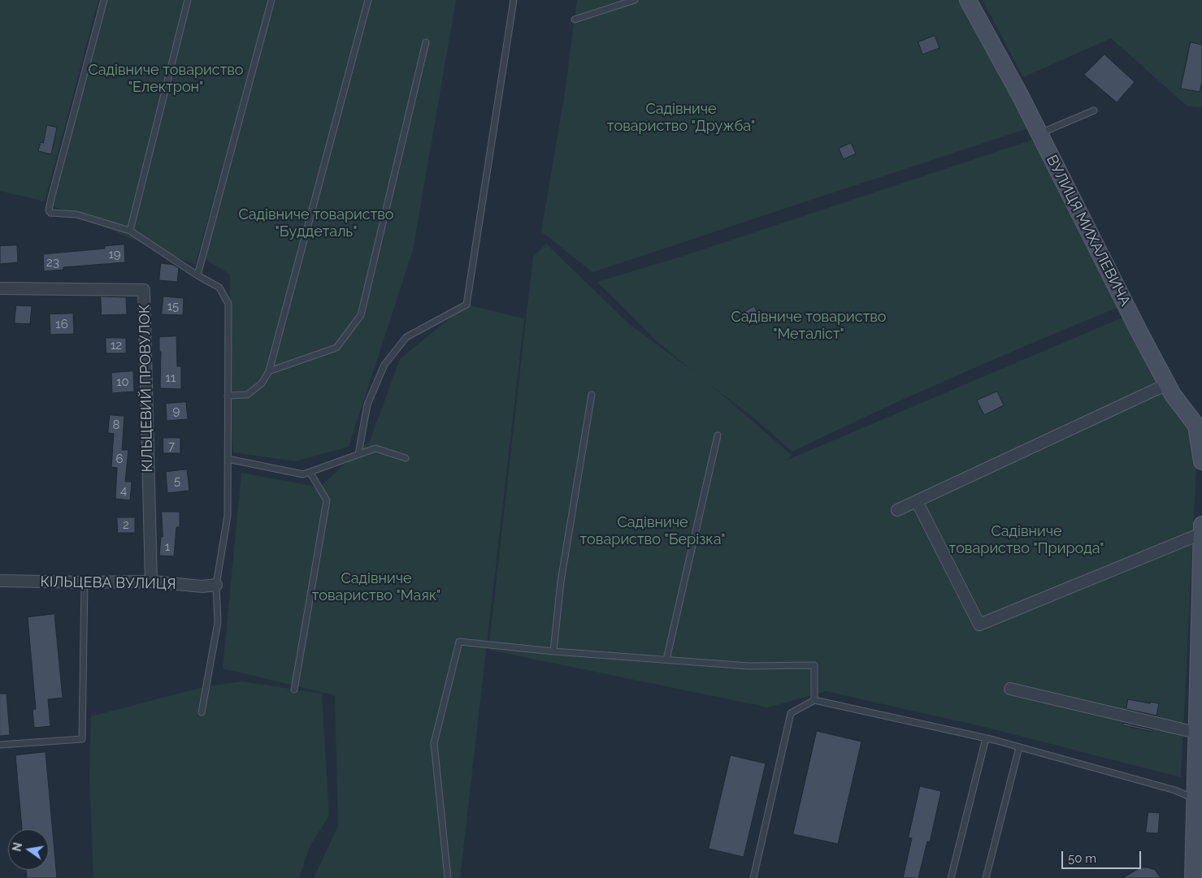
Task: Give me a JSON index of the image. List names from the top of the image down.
{
  "streets": {
    "street": ["ВУЛИЦЯ МИХАЛЕВИЧА", "КІЛЬЦЕВИЙ ПРОВУЛОК", "КІЛЬЦЕВА ВУЛИЦЯ"]
  },
  "crossings": [
    ["КІЛЬЦЕВИЙ ПРОВУЛОК", "КІЛЬЦЕВА ВУЛИЦЯ"]
  ],
  "parks": [
    "Садівниче товариство \"Електрон\"",
    "Садівниче товариство \"Дружба\"",
    "Садівниче товариство \"Буддеталь\"",
    "Садівниче товариство \"Металіст\"",
    "Садівниче товариство \"Берізка\"",
    "Садівниче товариство \"Природа\"",
    "Садівниче товариство \"Маяк\""
  ],
  "house_numbers": [
    "19",
    "23",
    "15",
    "16",
    "12",
    "11",
    "10",
    "9",
    "8",
    "7",
    "6",
    "5",
    "4",
    "2",
    "1"
  ],
  "scale_bar": "50 m",
  "north": "left"
}
